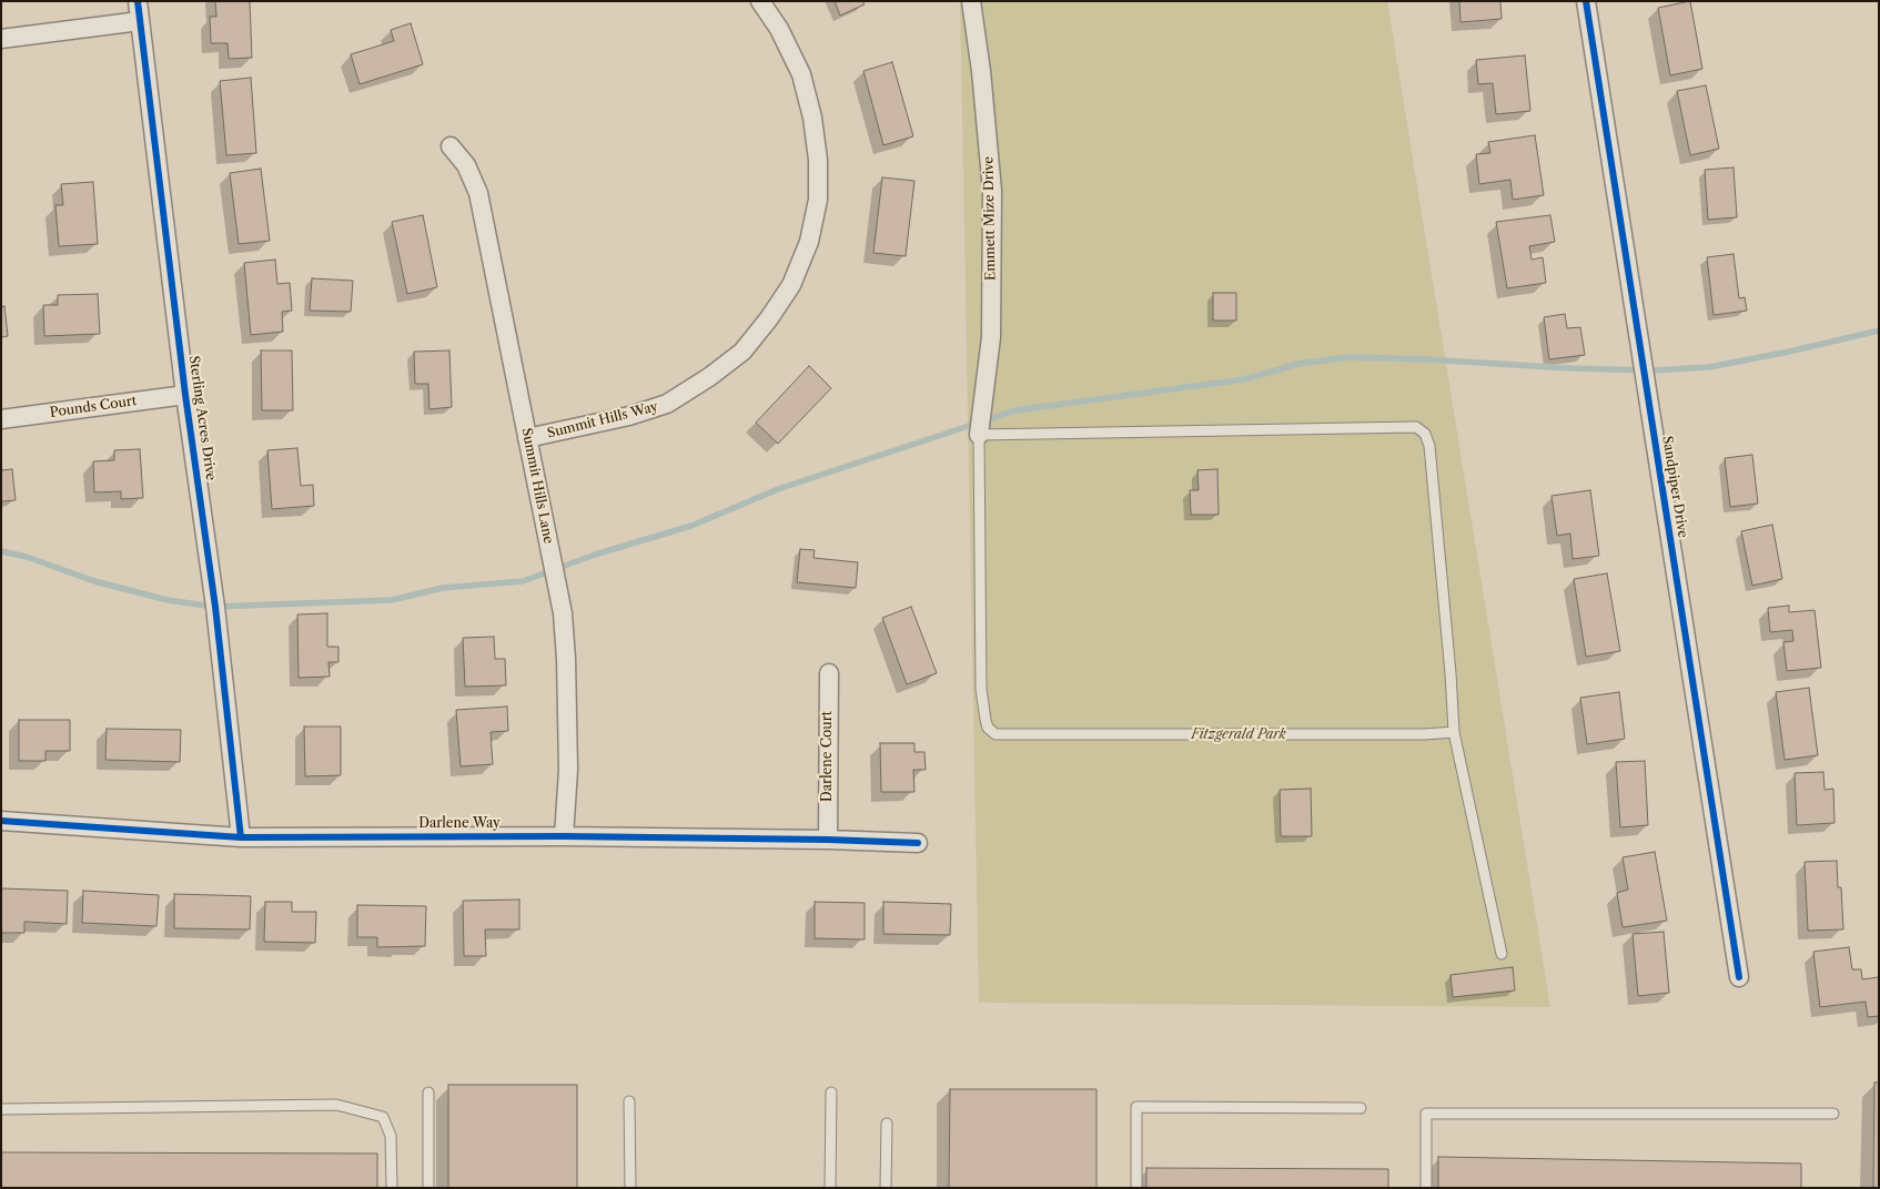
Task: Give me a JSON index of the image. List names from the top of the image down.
{
  "streets": {
    "street": [
      "Emmett Mize Drive",
      "Pounds Court",
      "Sterling Acres Drive",
      "Summit Hills Way",
      "Summit Hills Lane",
      "Sandpiper Drive",
      "Darlene Court",
      "Darlene Way"
    ]
  },
  "crossings": [
    ["Pounds Court", "Sterling Acres Drive"],
    ["Sterling Acres Drive", "Darlene Way"],
    ["Summit Hills Way", "Summit Hills Lane"],
    ["Summit Hills Lane", "Darlene Way"],
    ["Darlene Court", "Darlene Way"]
  ],
  "parks": ["Fitzgerald Park"]
}
